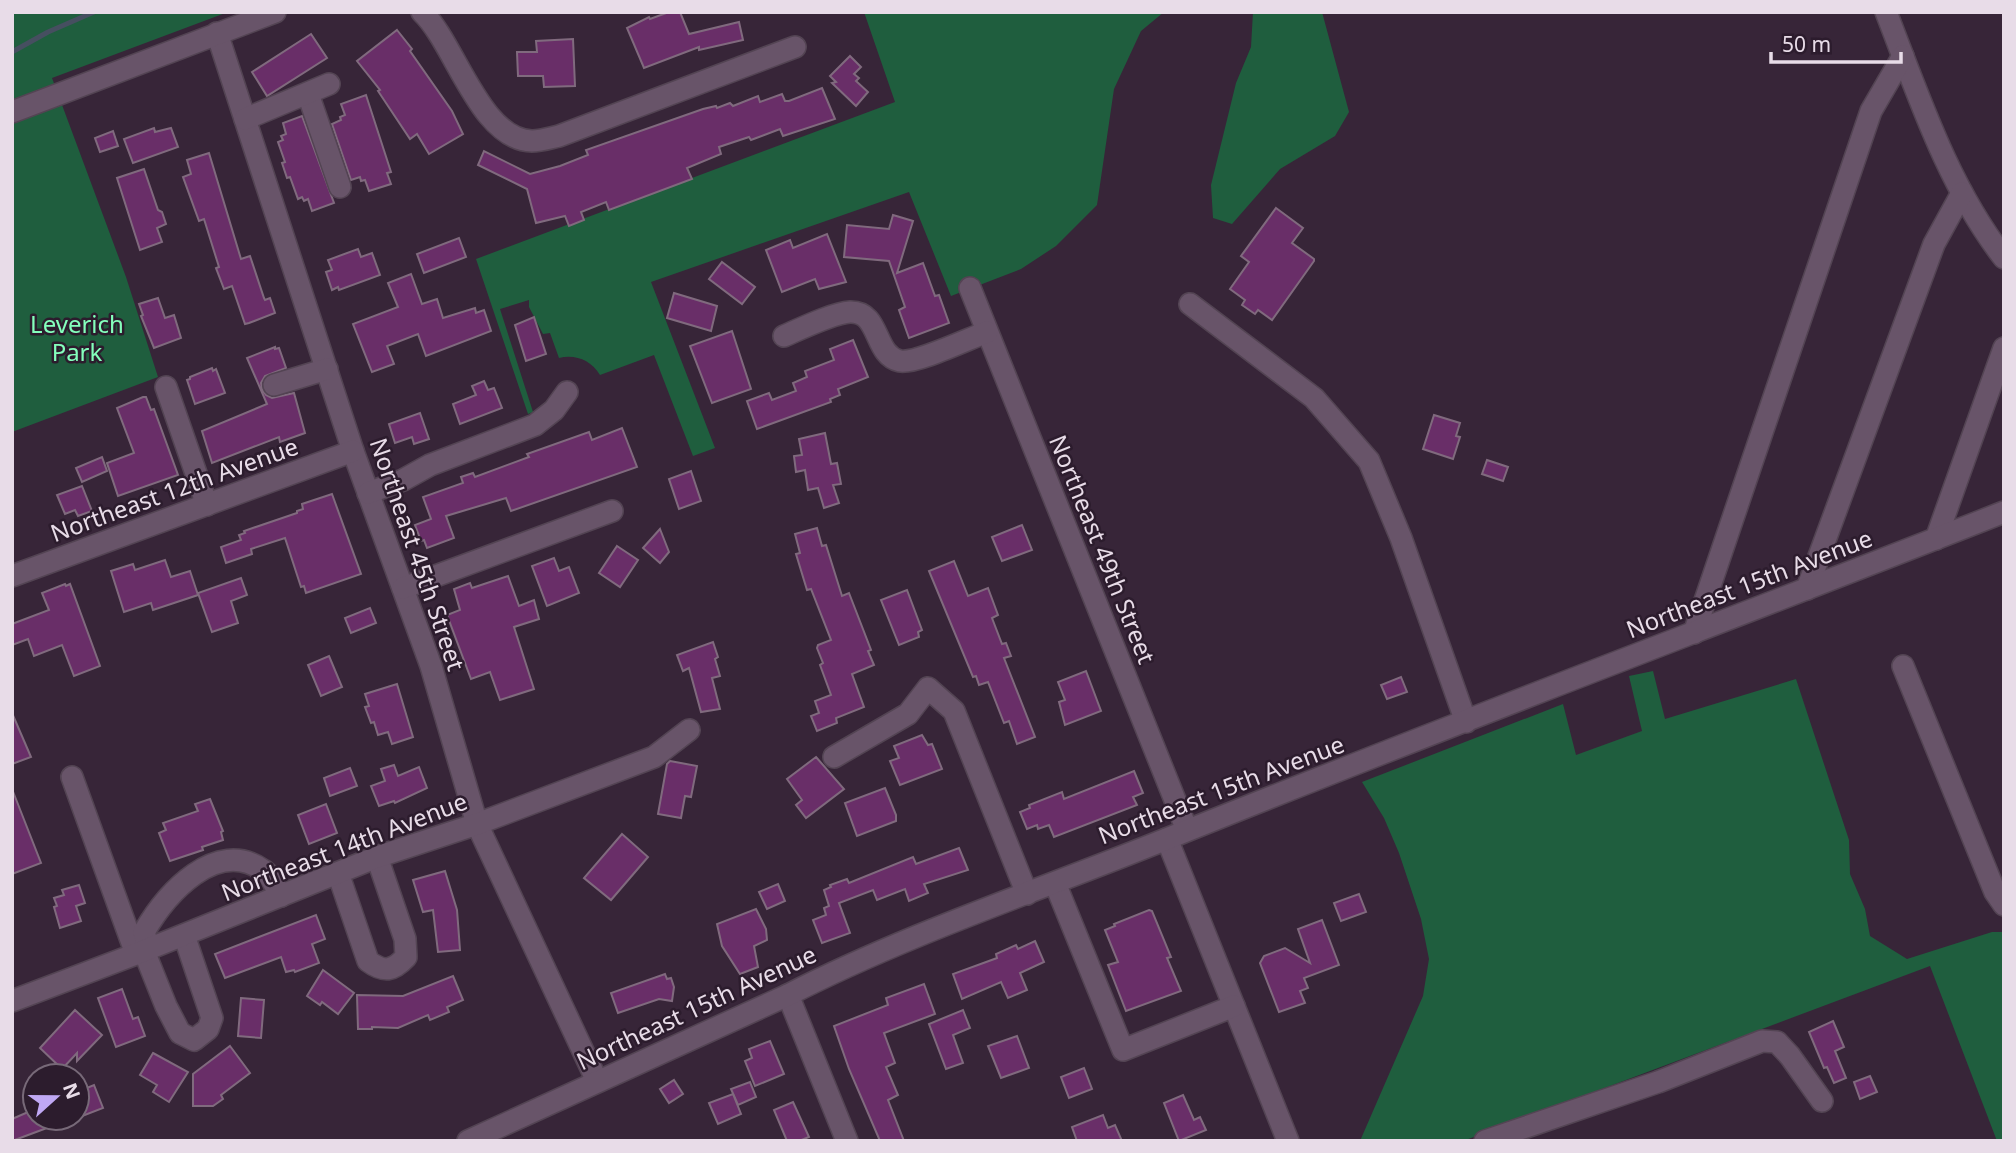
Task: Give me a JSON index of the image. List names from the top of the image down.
{
  "streets": {
    "street": [
      "Northeast 12th Avenue",
      "Northeast 49th Street",
      "Northeast 45th Street",
      "Northeast 15th Avenue",
      "Northeast 14th Avenue"
    ]
  },
  "crossings": [
    ["Northeast 12th Avenue", "Northeast 45th Street"],
    ["Northeast 49th Street", "Northeast 15th Avenue"],
    ["Northeast 45th Street", "Northeast 15th Avenue"],
    ["Northeast 45th Street", "Northeast 14th Avenue"]
  ],
  "parks": ["Leverich Park"],
  "scale_bar": "50 m",
  "north": "right"
}
